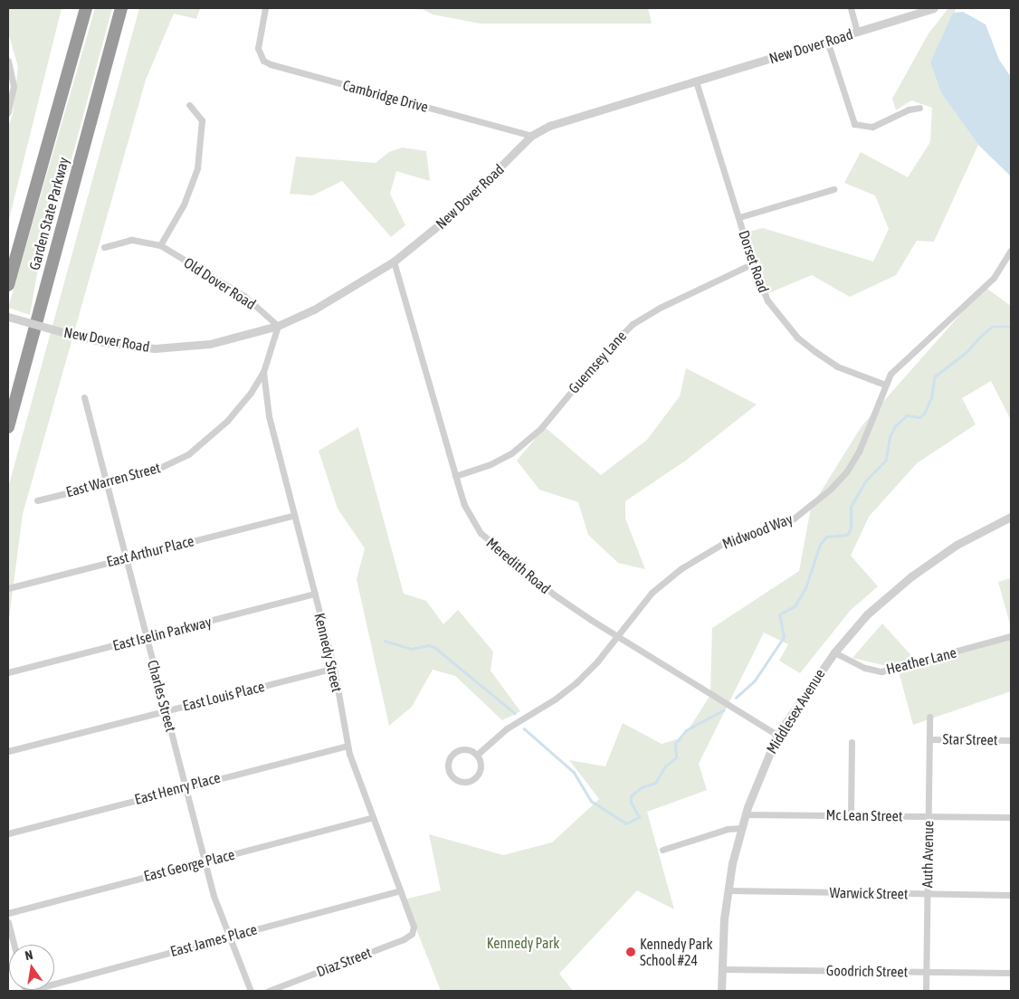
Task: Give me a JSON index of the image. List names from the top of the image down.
{
  "streets": {
    "highway": ["Garden State Parkway"],
    "street": [
      "New Dover Road",
      "Cambridge Drive",
      "Dorset Road",
      "Old Dover Road",
      "Guernsey Lane",
      "East Warren Street",
      "Midwood Way",
      "East Arthur Place",
      "Meredith Road",
      "East Iselin Parkway",
      "Kennedy Street",
      "Heather Lane",
      "Charles Street",
      "East Louis Place",
      "Middlesex Avenue",
      "Star Street",
      "East Henry Place",
      "Mc Lean Street",
      "Auth Avenue",
      "East George Place",
      "Warwick Street",
      "East James Place",
      "Diaz Street",
      "Goodrich Street"
    ]
  },
  "crossings": [
    ["New Dover Road", "Cambridge Drive"],
    ["New Dover Road", "Dorset Road"],
    ["New Dover Road", "Old Dover Road"],
    ["New Dover Road", "East Warren Street"],
    ["New Dover Road", "Meredith Road"],
    ["Dorset Road", "Guernsey Lane"],
    ["Dorset Road", "Midwood Way"],
    ["Old Dover Road", "East Warren Street"],
    ["Guernsey Lane", "Meredith Road"],
    ["East Warren Street", "Kennedy Street"],
    ["East Warren Street", "Charles Street"],
    ["Midwood Way", "Meredith Road"],
    ["East Arthur Place", "Kennedy Street"],
    ["East Arthur Place", "Charles Street"],
    ["Meredith Road", "Middlesex Avenue"],
    ["East Iselin Parkway", "Kennedy Street"],
    ["East Iselin Parkway", "Charles Street"],
    ["Kennedy Street", "East Louis Place"],
    ["Kennedy Street", "East Henry Place"],
    ["Kennedy Street", "East George Place"],
    ["Kennedy Street", "East James Place"],
    ["Kennedy Street", "Diaz Street"],
    ["Heather Lane", "Middlesex Avenue"],
    ["Charles Street", "East Louis Place"],
    ["Charles Street", "East Henry Place"],
    ["Charles Street", "East George Place"],
    ["Charles Street", "East James Place"],
    ["Middlesex Avenue", "Mc Lean Street"],
    ["Middlesex Avenue", "Warwick Street"],
    ["Middlesex Avenue", "Goodrich Street"],
    ["Star Street", "Auth Avenue"],
    ["Mc Lean Street", "Auth Avenue"],
    ["Auth Avenue", "Warwick Street"],
    ["Auth Avenue", "Goodrich Street"]
  ],
  "parks": ["Kennedy Park"],
  "places": ["Kennedy Park School #24"],
  "north": "top"
}
